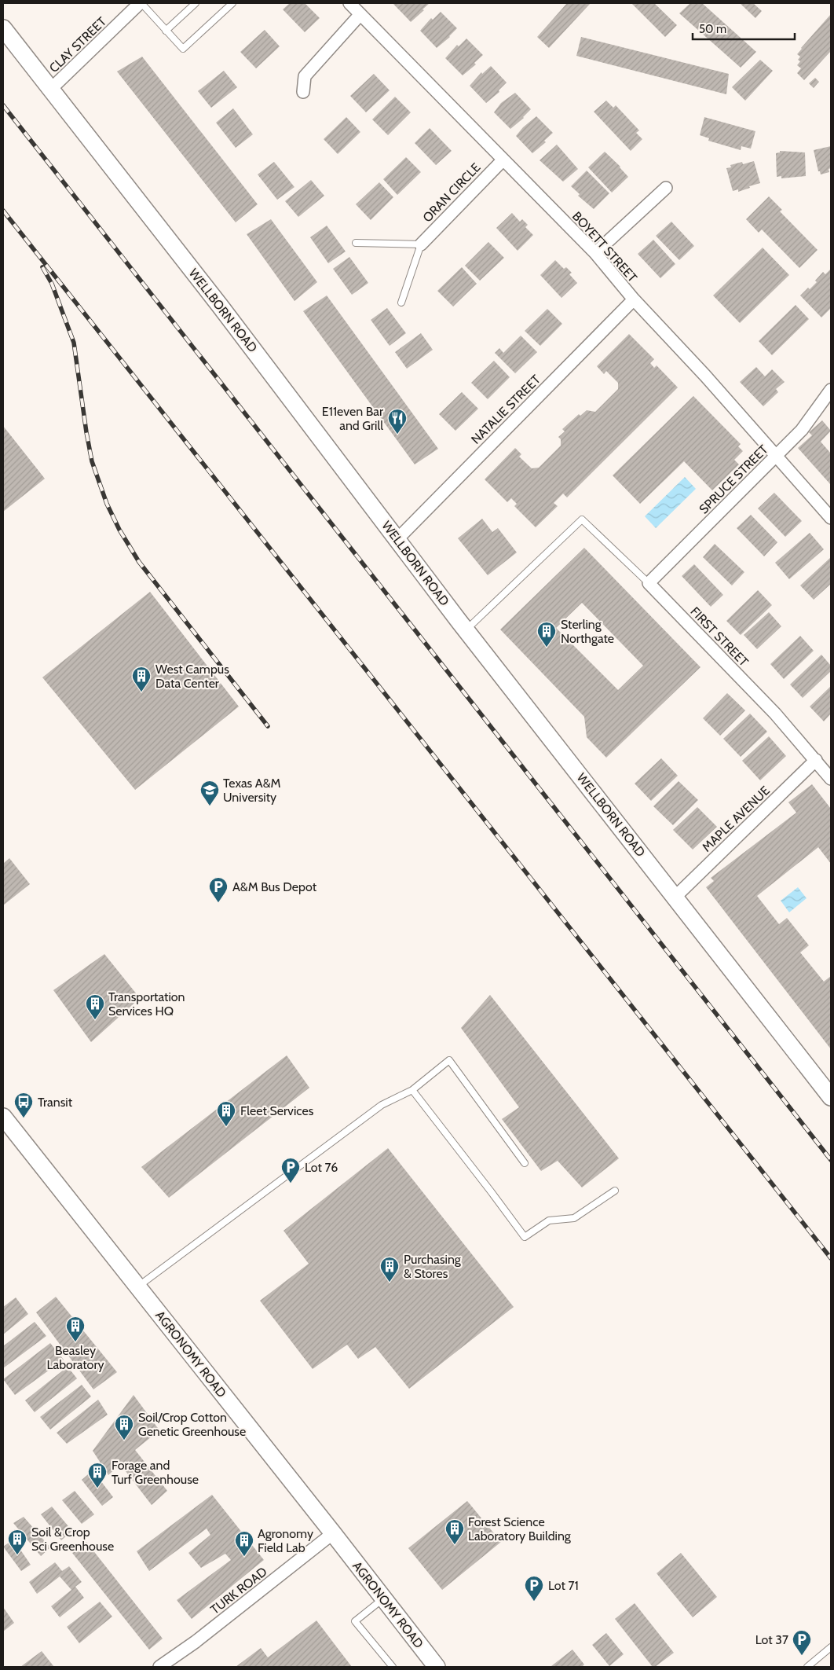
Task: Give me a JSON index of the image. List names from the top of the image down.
{
  "streets": {
    "main road": ["WELLBORN ROAD", "AGRONOMY ROAD"],
    "street": [
      "CLAY STREET",
      "ORAN CIRCLE",
      "BOYETT STREET",
      "NATALIE STREET",
      "SPRUCE STREET",
      "FIRST STREET",
      "MAPLE AVENUE",
      "TURK ROAD"
    ]
  },
  "crossings": [
    ["CLAY STREET", "WELLBORN ROAD"],
    ["ORAN CIRCLE", "BOYETT STREET"],
    ["BOYETT STREET", "NATALIE STREET"],
    ["BOYETT STREET", "SPRUCE STREET"],
    ["WELLBORN ROAD", "NATALIE STREET"],
    ["WELLBORN ROAD", "FIRST STREET"],
    ["WELLBORN ROAD", "MAPLE AVENUE"],
    ["SPRUCE STREET", "FIRST STREET"],
    ["FIRST STREET", "MAPLE AVENUE"],
    ["AGRONOMY ROAD", "TURK ROAD"]
  ],
  "places": {
    "restaurant": ["E11even Bar and Grill"],
    "building": [
      "Sterling Northgate",
      "West Campus Data Center",
      "Transportation Services HQ",
      "Fleet Services",
      "Purchasing & Stores",
      "Beasley Laboratory",
      "Soil/Crop Cotton Genetic Greenhouse",
      "Forage and Turf Greenhouse",
      "Forest Science Laboratory Building",
      "Soil & Crop Sci Greenhouse",
      "Agronomy Field Lab"
    ],
    "school or university": ["Texas A&M University"],
    "parking": [
      "A&M Bus Depot",
      "Lot 76",
      "Lot 71",
      "Lot 37"
    ],
    "bus stop": ["Transit"]
  },
  "scale_bar": "50 m"
}
